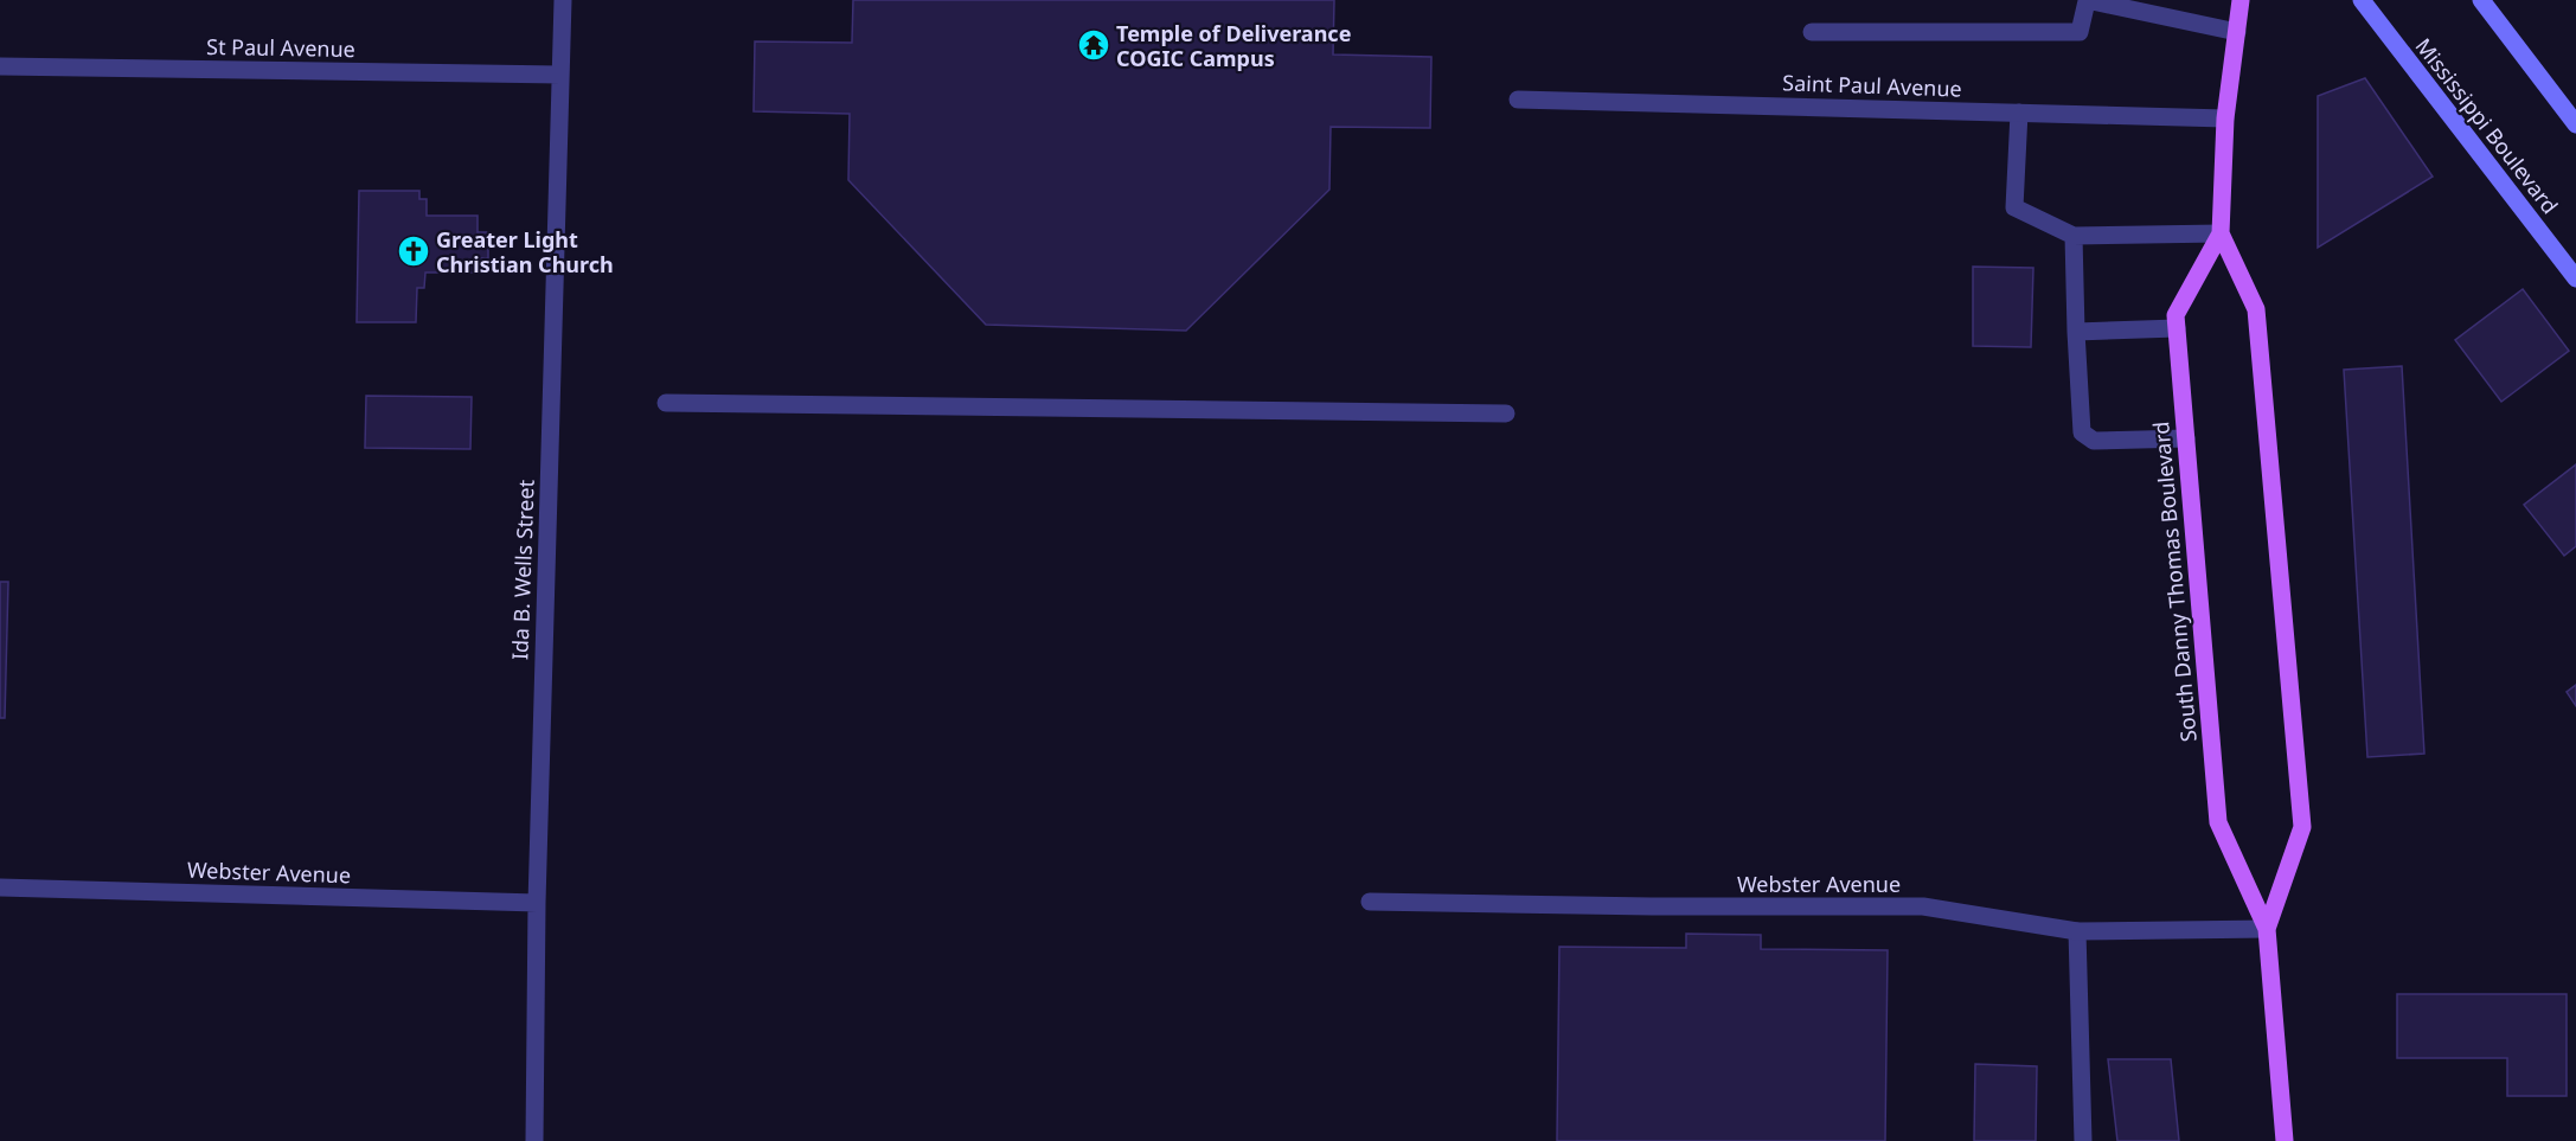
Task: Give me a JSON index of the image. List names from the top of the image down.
{
  "streets": {
    "main road": ["Mississippi Boulevard", "South Danny Thomas Boulevard"],
    "street": [
      "St Paul Avenue",
      "Saint Paul Avenue",
      "Ida B. Wells Street",
      "Webster Avenue"
    ]
  },
  "crossings": [
    ["St Paul Avenue", "Ida B. Wells Street"],
    ["Saint Paul Avenue", "South Danny Thomas Boulevard"],
    ["Ida B. Wells Street", "Webster Avenue"],
    ["South Danny Thomas Boulevard", "Webster Avenue"]
  ],
  "places": {
    "temple": ["Temple of Deliverance COGIC Campus"],
    "church": ["Greater Light Christian Church"]
  }
}
